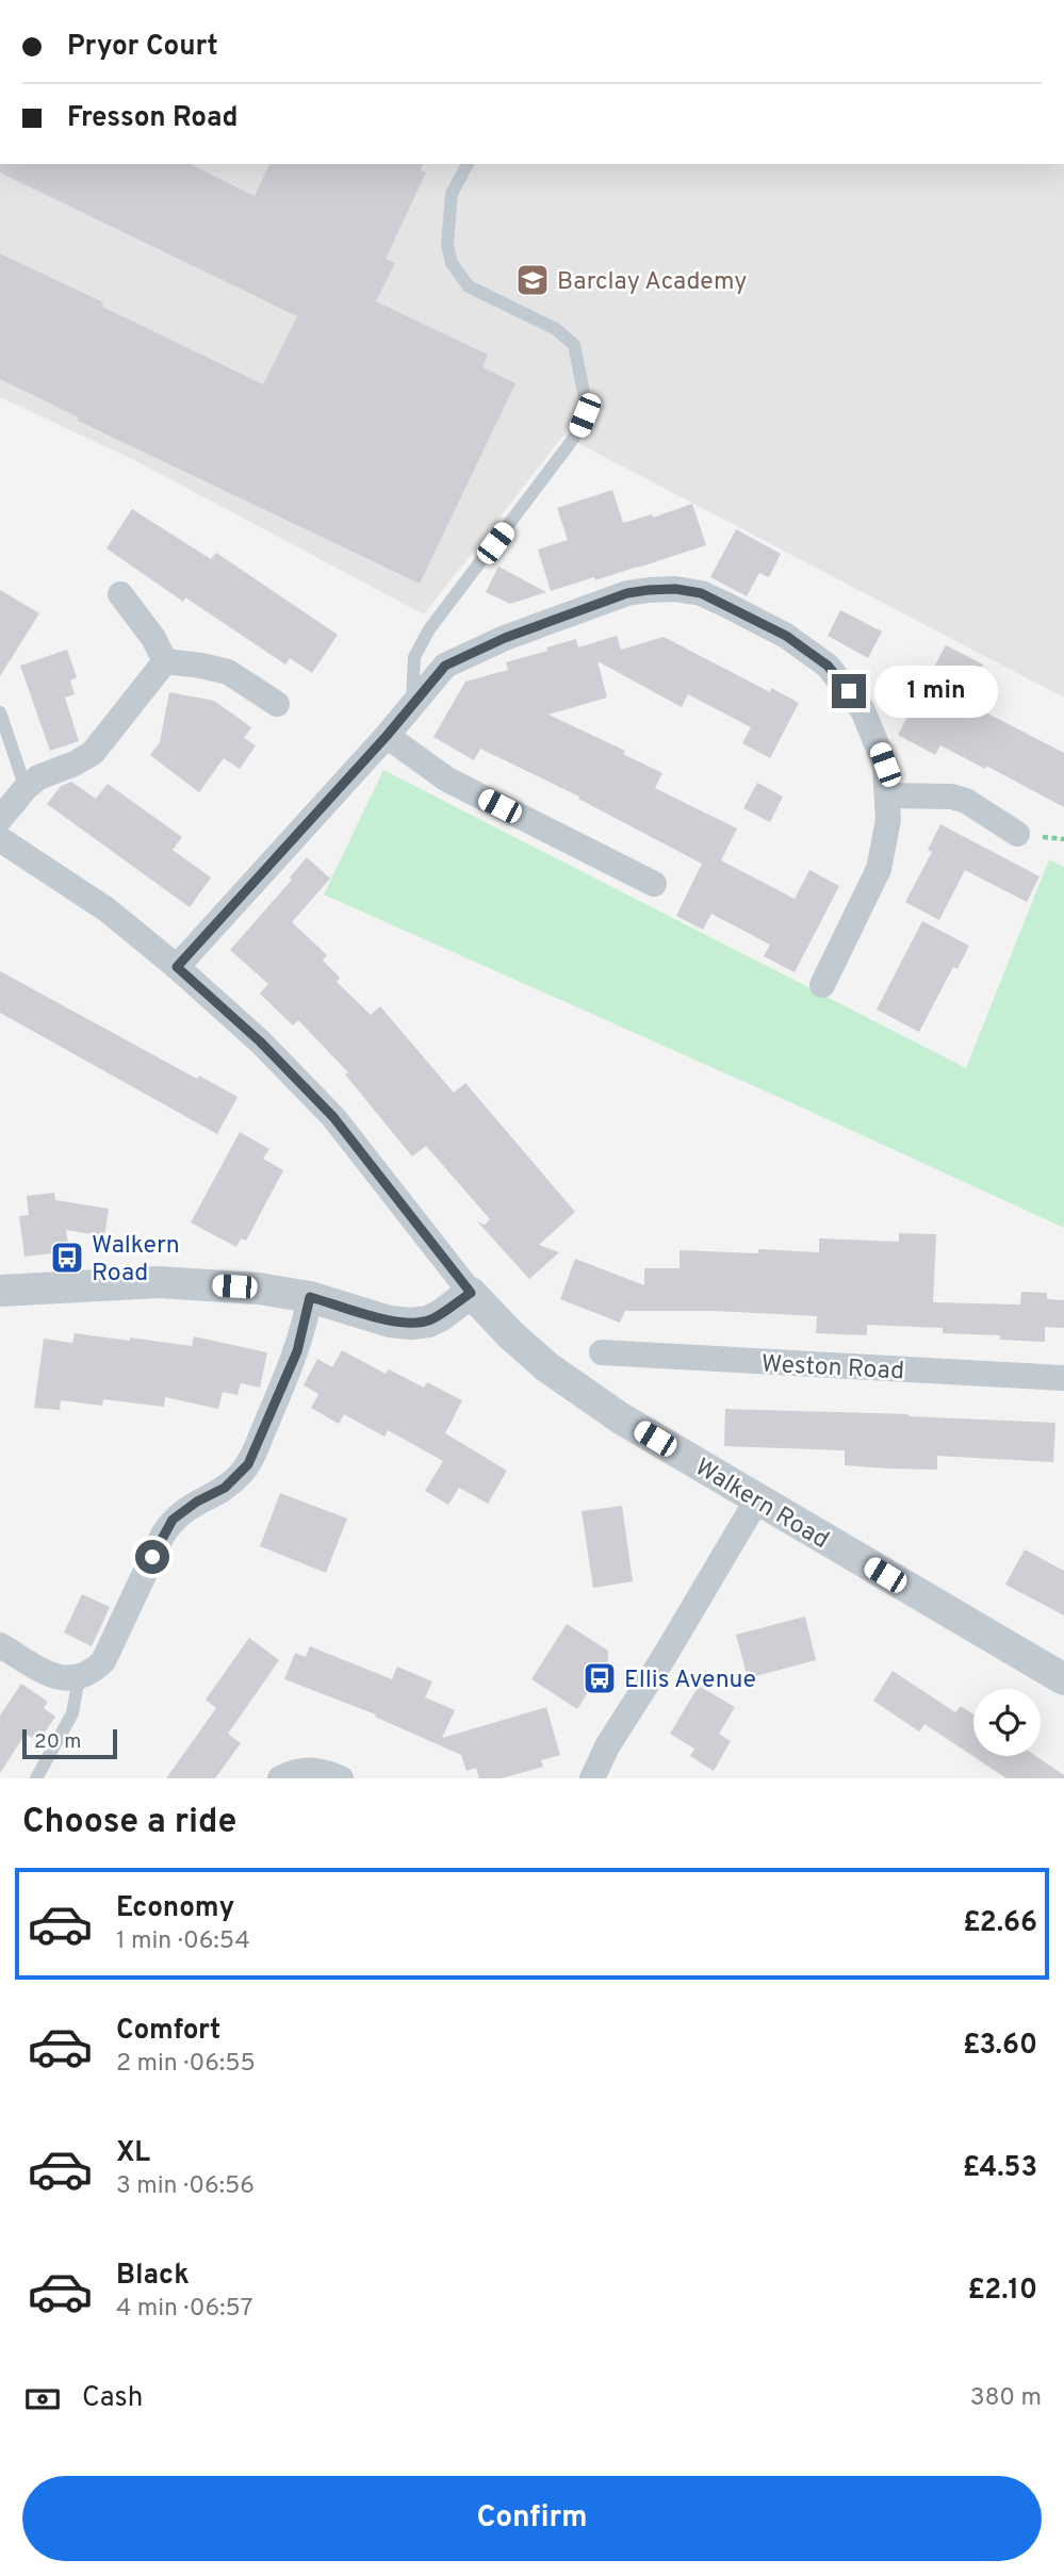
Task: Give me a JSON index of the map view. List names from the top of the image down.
{
  "streets": {
    "street": ["Weston Road", "Walkern Road"]
  },
  "places": {
    "school or university": ["Barclay Academy"],
    "bus stop": ["Walkern Road", "Ellis Avenue"]
  },
  "scale_bar": "20 m",
  "page": {
    "banner": ["Pryor Court", "Fresson Road"],
    "bubble": "1 min",
    "scale": "20 m",
    "heading": "Choose a ride",
    "list": [
      {
        "name": "Economy",
        "note": "1 min · 06:54",
        "value": "£2.66"
      },
      {
        "name": "Comfort",
        "note": "2 min · 06:55",
        "value": "£3.60"
      },
      {
        "name": "XL",
        "note": "3 min · 06:56",
        "value": "£4.53"
      },
      {
        "name": "Black",
        "note": "4 min · 06:57",
        "value": "£2.10"
      }
    ],
    "pay": ["Cash", "380 m"],
    "buttons": "Confirm"
  }
}
